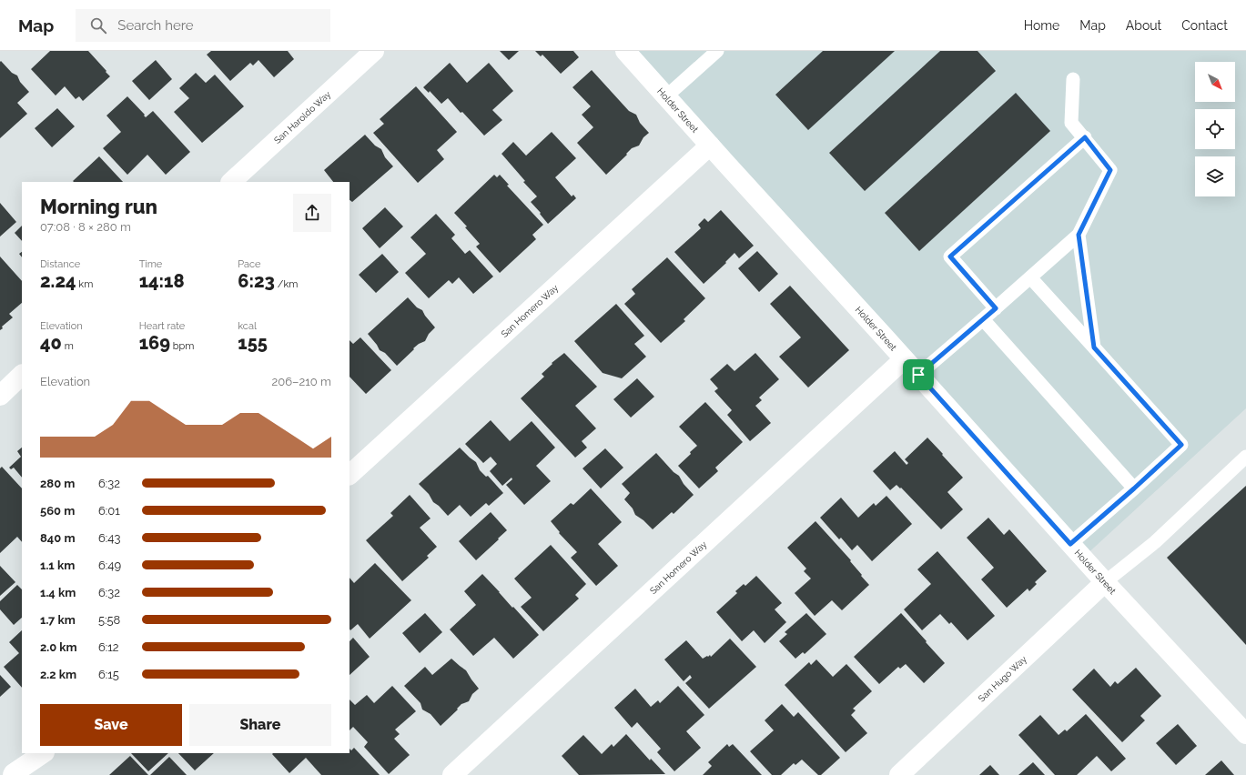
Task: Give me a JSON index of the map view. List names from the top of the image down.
{
  "streets": {
    "street": [
      "Holder Street",
      "San Haroldo Way",
      "San Homero Way",
      "San Hugo Way"
    ]
  },
  "crossings": [
    ["Holder Street", "San Homero Way"],
    ["Holder Street", "San Hugo Way"]
  ],
  "north": "bottom right",
  "page": {
    "header": "Map",
    "search": "Search here",
    "nav": [
      "Home",
      "Map",
      "About",
      "Contact"
    ],
    "heading": ["Morning run", "07:08 · 8 × 280 m"],
    "stats": [
      ["Distance", "2.24 km"],
      ["Time", "14:18"],
      ["Pace", "6:23 /km"],
      ["Elevation", "40 m"],
      ["Heart rate", "169 bpm"],
      ["kcal", "155"]
    ],
    "chart": ["Elevation", "206–210 m"],
    "list": [
      {
        "name": "280 m",
        "note": "6:32"
      },
      {
        "name": "560 m",
        "note": "6:01"
      },
      {
        "name": "840 m",
        "note": "6:43"
      },
      {
        "name": "1.1 km",
        "note": "6:49"
      },
      {
        "name": "1.4 km",
        "note": "6:32"
      },
      {
        "name": "1.7 km",
        "note": "5:58"
      },
      {
        "name": "2.0 km",
        "note": "6:12"
      },
      {
        "name": "2.2 km",
        "note": "6:15"
      }
    ],
    "buttons": ["Save", "Share"]
  }
}
